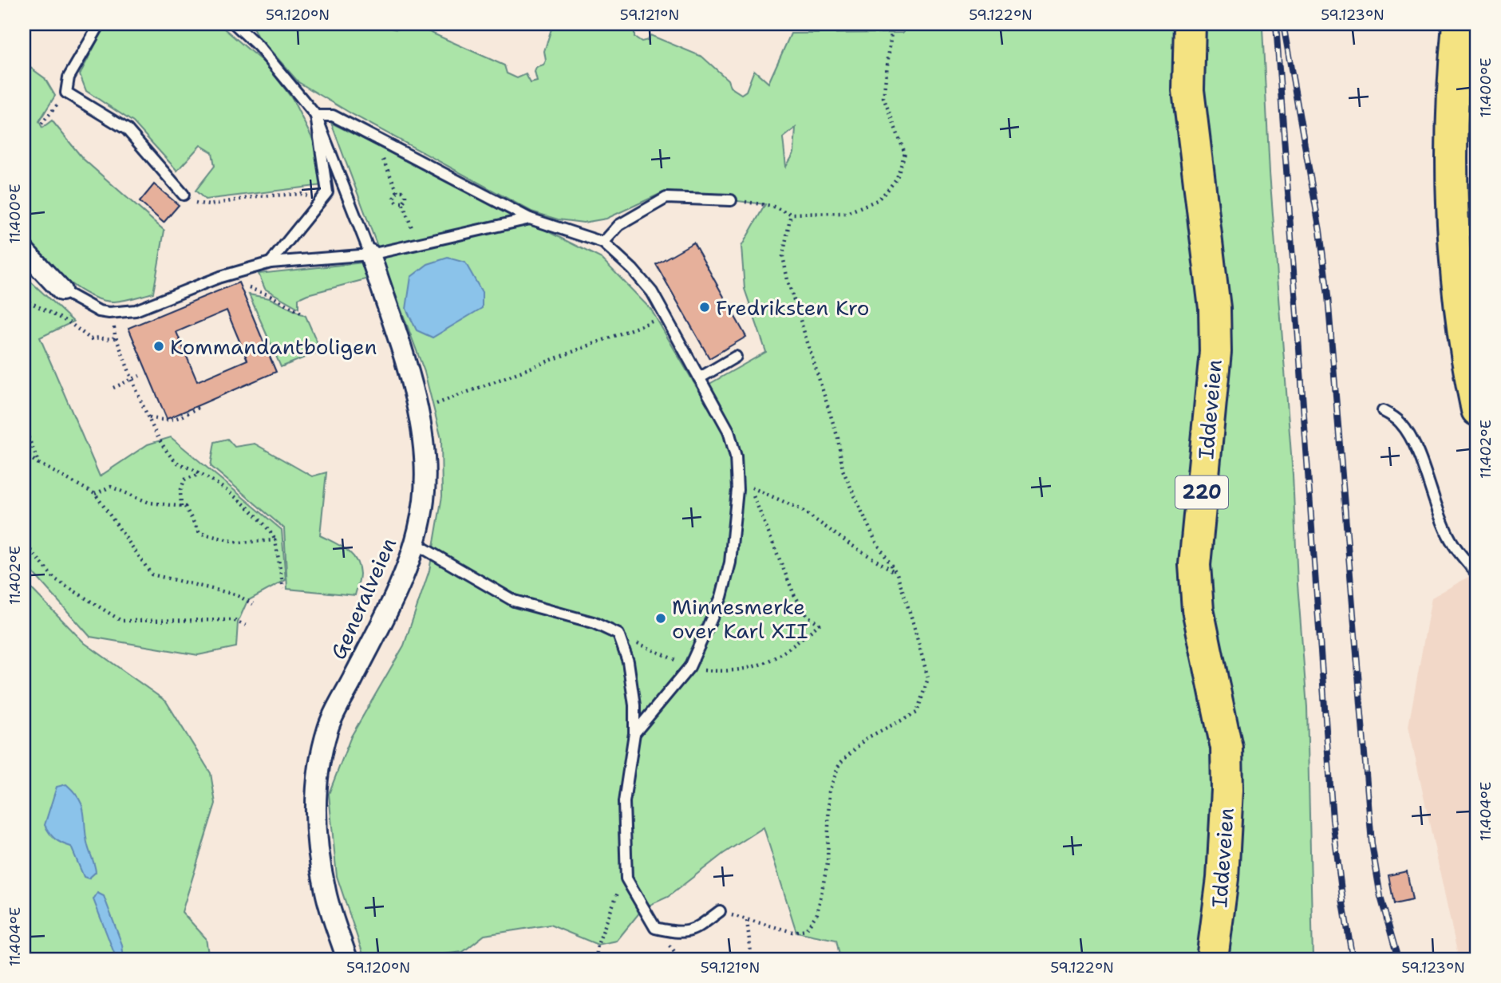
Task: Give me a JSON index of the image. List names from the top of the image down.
{
  "streets": {
    "main road": ["Iddeveien", "220"],
    "street": ["Generalveien"]
  },
  "places": ["Fredriksten Kro", "Kommandantboligen", "Minnesmerke over Karl XII"],
  "coordinates": [
    "59.120°N",
    "59.121°N",
    "59.122°N",
    "59.123°N",
    "11.400°E",
    "11.402°E",
    "11.404°E"
  ]
}
